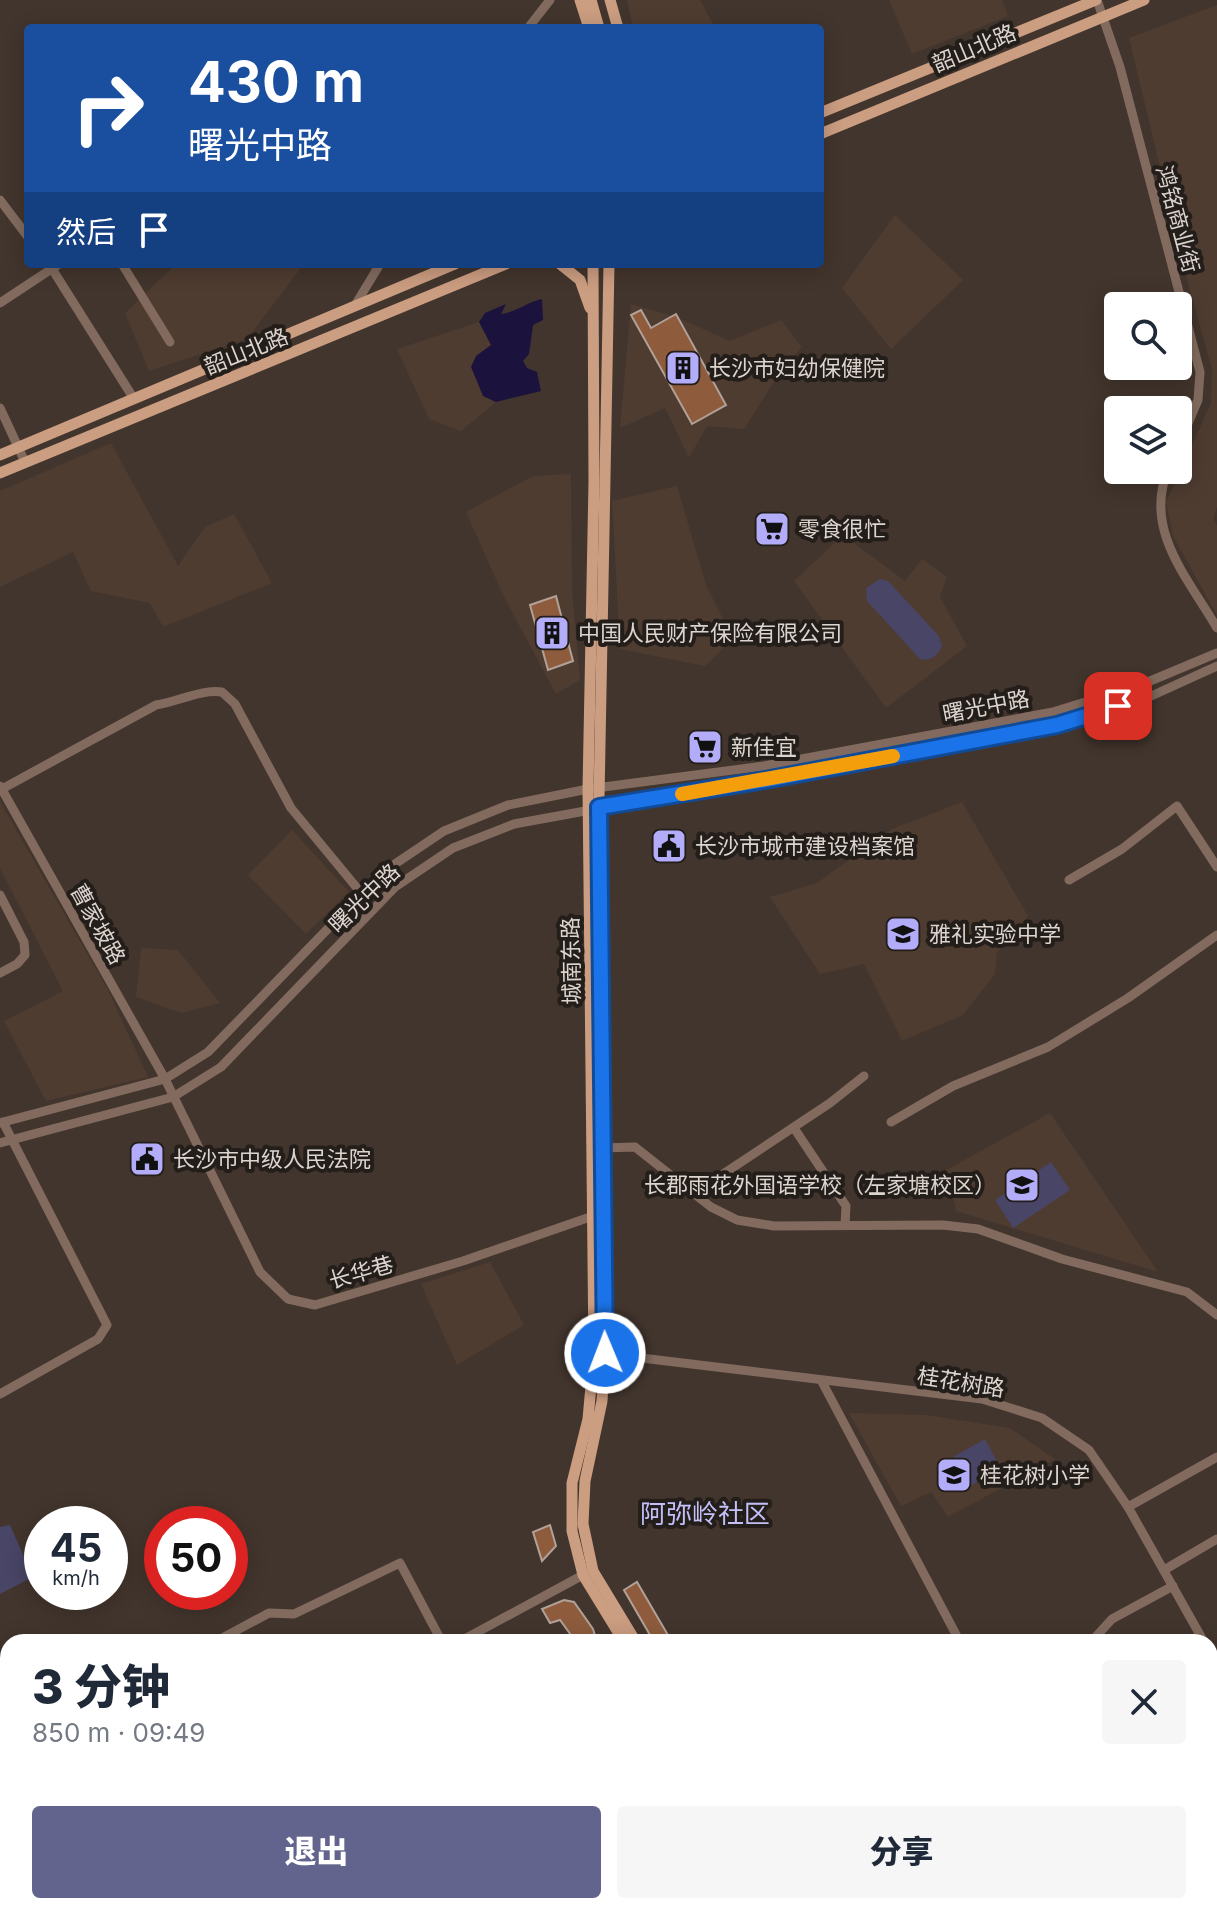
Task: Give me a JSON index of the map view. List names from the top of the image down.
{
  "streets": {
    "main road": ["韶山北路", "城南东路"],
    "street": [
      "鸿铭商业街",
      "曙光中路",
      "曹家坡路",
      "长华巷",
      "桂花树路"
    ]
  },
  "crossings": [
    ["韶山北路", "鸿铭商业街"],
    ["曙光中路", "曹家坡路"],
    ["曙光中路", "城南东路"],
    ["曙光中路", "长华巷"],
    ["曹家坡路", "长华巷"],
    ["城南东路", "长华巷"],
    ["城南东路", "桂花树路"]
  ],
  "districts": ["阿弥岭社区"],
  "places": {
    "building": ["长沙市妇幼保健院", "中国人民财产保险有限公司"],
    "supermarket": ["零食很忙", "新佳宜"],
    "public building": ["长沙市城市建设档案馆", "长沙市中级人民法院"],
    "school or university": ["雅礼实验中学", "长郡雨花外国语学校（左家塘校区）", "桂花树小学"]
  },
  "page": {
    "turn": ["430 m", "曙光中路"],
    "then": "然后",
    "speed": "45 km/h",
    "limit": "50",
    "heading": ["3 分钟", "850 m · 09:49"],
    "buttons": ["退出", "分享"]
  }
}
